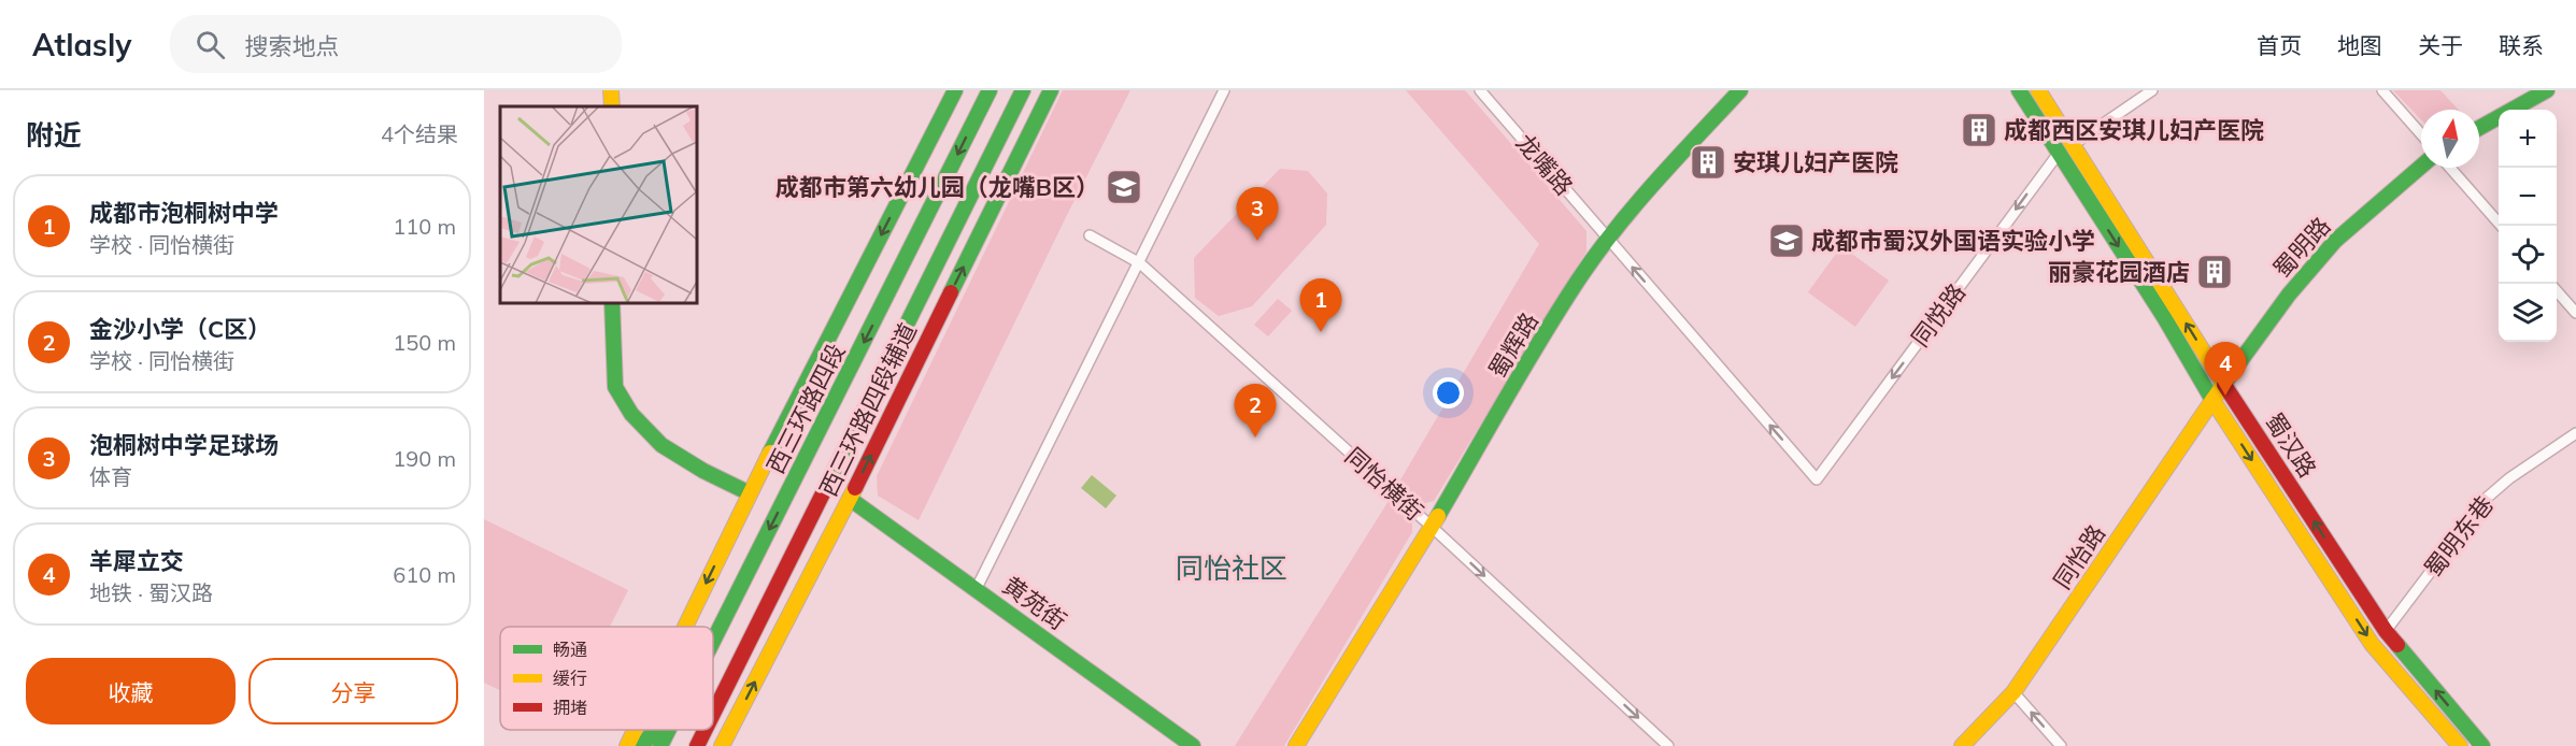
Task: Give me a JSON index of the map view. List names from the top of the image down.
{
  "streets": {
    "main road": [
      "蜀明路",
      "蜀辉路",
      "西三环路四段",
      "西三环路四段辅道",
      "蜀汉路",
      "同怡路",
      "黄苑街"
    ],
    "street": [
      "龙嘴路",
      "同悦路",
      "同怡横街",
      "蜀明东巷"
    ]
  },
  "crossings": [
    ["龙嘴路", "同悦路"],
    ["龙嘴路", "蜀辉路"],
    ["蜀明路", "蜀汉路"],
    ["蜀明路", "同怡路"],
    ["同悦路", "蜀汉路"],
    ["蜀辉路", "同怡横街"],
    ["西三环路四段辅道", "黄苑街"],
    ["蜀汉路", "蜀明东巷"],
    ["蜀汉路", "同怡路"]
  ],
  "one_way": ["龙嘴路", "同悦路", "同怡横街"],
  "districts": ["同怡社区"],
  "places": {
    "building": ["成都西区安琪儿妇产医院", "安琪儿妇产医院", "丽豪花园酒店"],
    "school or university": ["成都市第六幼儿园（龙嘴B区）", "成都市蜀汉外国语实验小学"]
  },
  "legend": ["畅通", "缓行", "拥堵"],
  "north": "top",
  "page": {
    "header": "Atlasly",
    "search": "搜索地点",
    "nav": [
      "首页",
      "地图",
      "关于",
      "联系"
    ],
    "heading": ["附近", "4个结果"],
    "map_buttons": ["+", "−"],
    "list": [
      {
        "mark": "1",
        "name": "成都市泡桐树中学",
        "note": "学校 · 同怡横街",
        "value": "110 m"
      },
      {
        "mark": "2",
        "name": "金沙小学（C区）",
        "note": "学校 · 同怡横街",
        "value": "150 m"
      },
      {
        "mark": "3",
        "name": "泡桐树中学足球场",
        "note": "体育",
        "value": "190 m"
      },
      {
        "mark": "4",
        "name": "羊犀立交",
        "note": "地铁 · 蜀汉路",
        "value": "610 m"
      }
    ],
    "pins": [
      "3",
      "1",
      "4",
      "2"
    ],
    "buttons": ["收藏", "分享"]
  }
}
